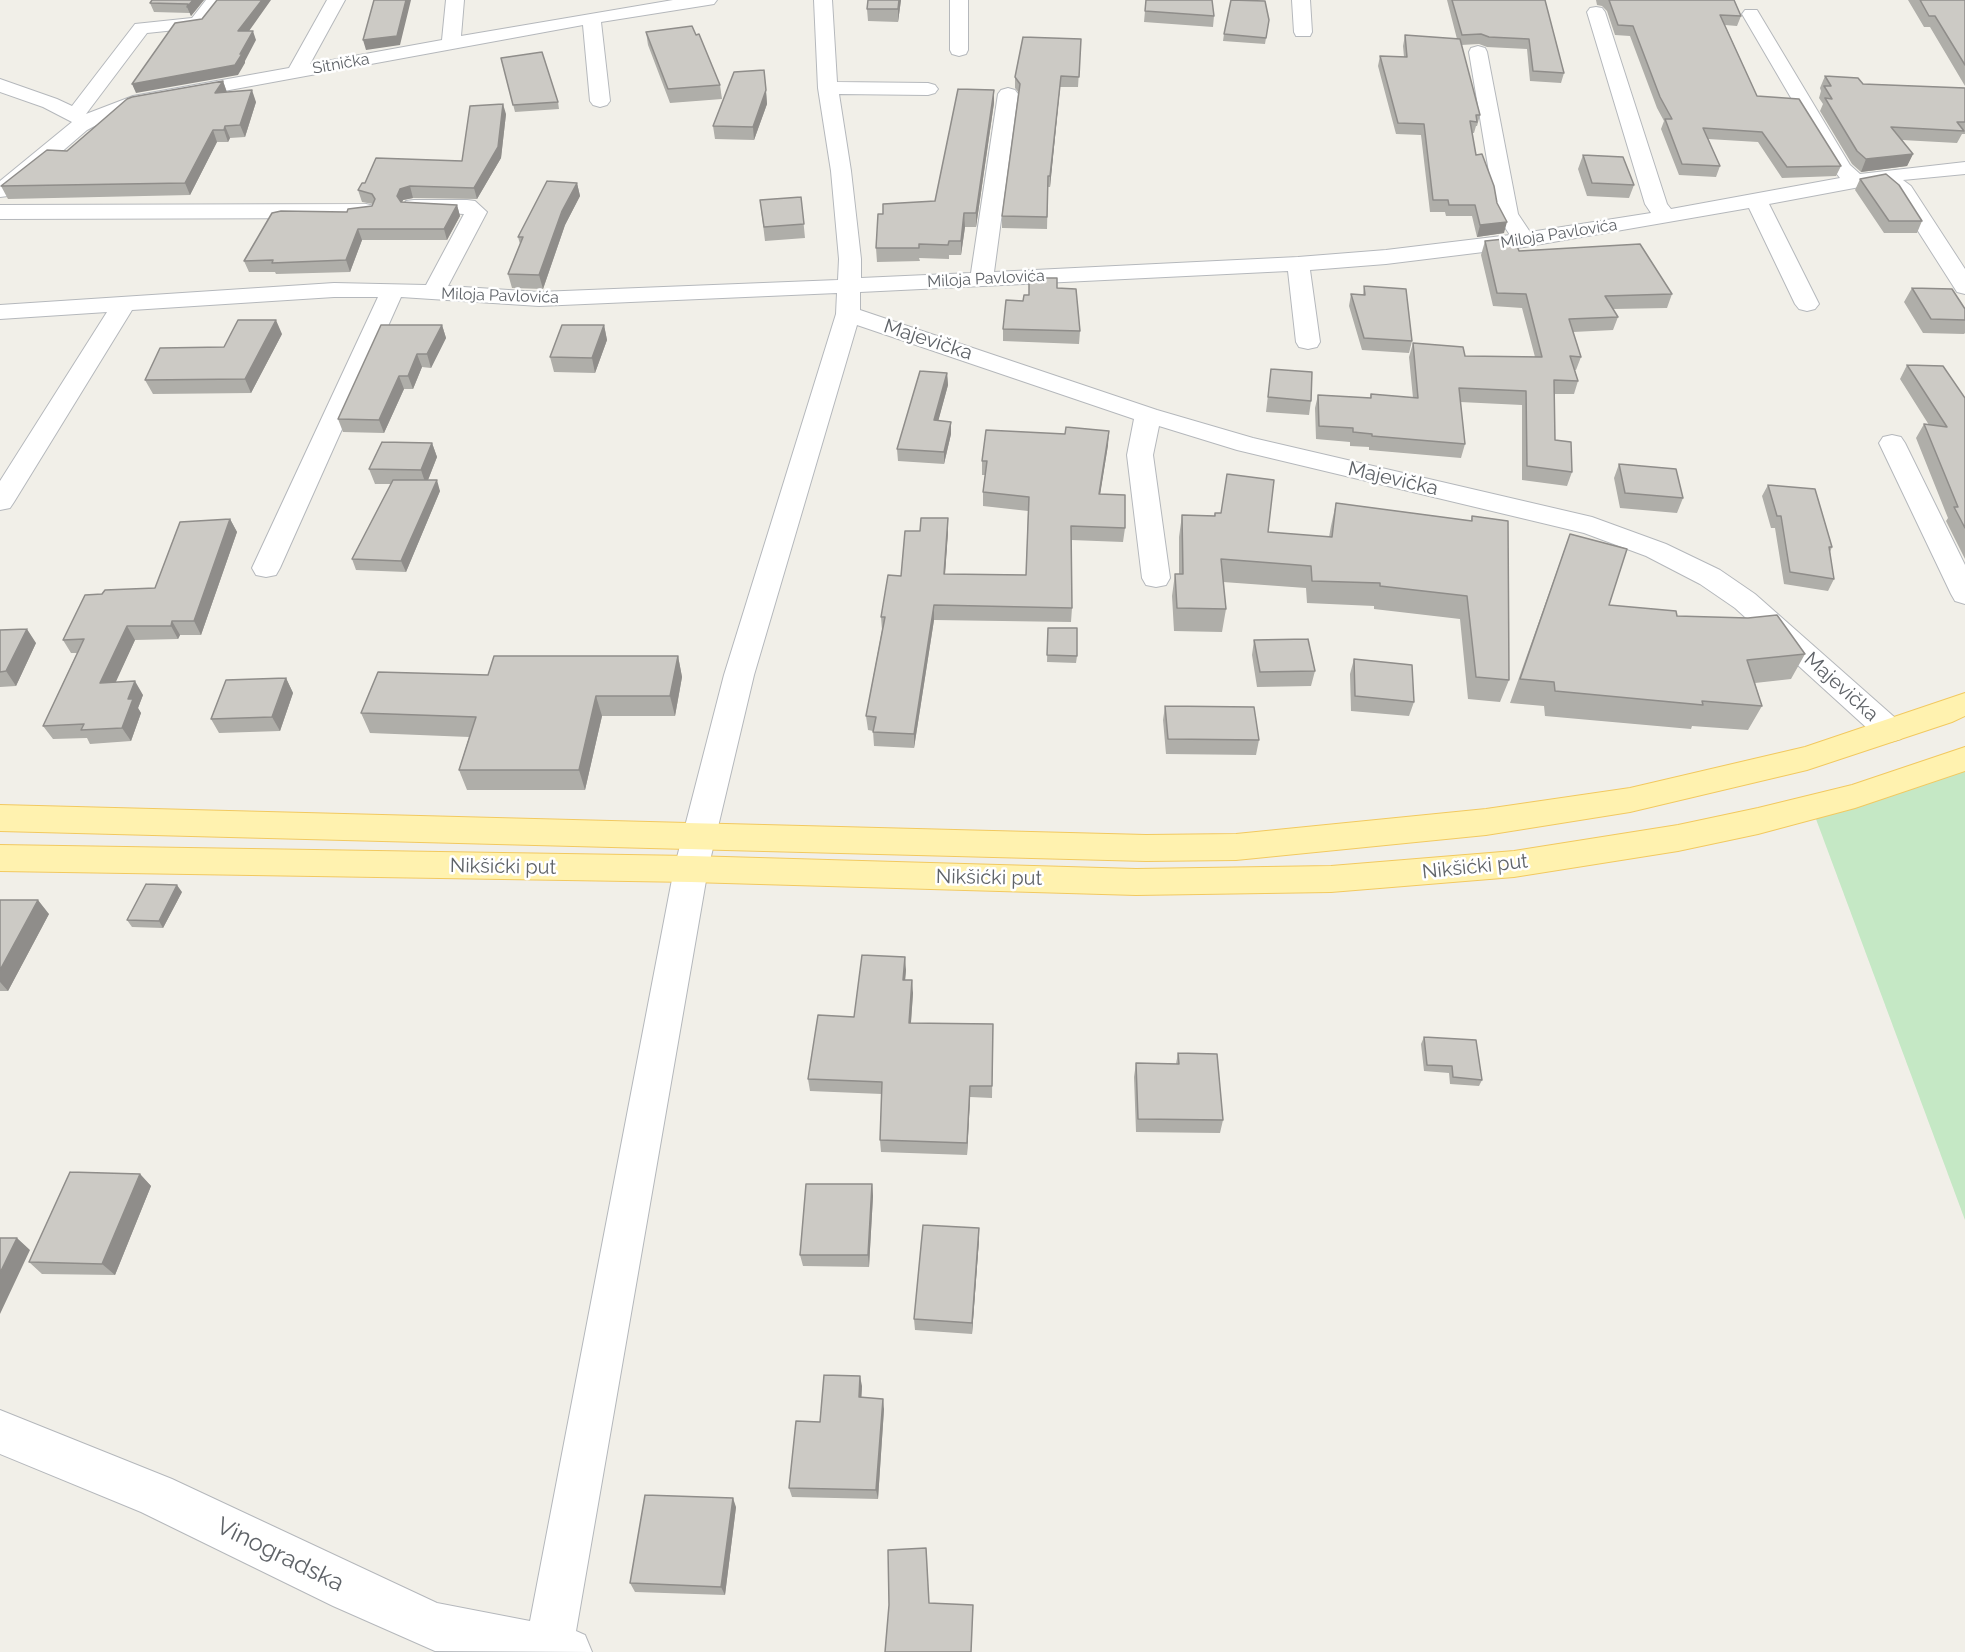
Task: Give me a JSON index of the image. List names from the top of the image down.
{
  "streets": {
    "main road": ["Nikšićki put"],
    "street": [
      "Sitnička",
      "Miloja Pavlovića",
      "Majevička",
      "Vinogradska"
    ]
  },
  "crossings": [
    ["Miloja Pavlovića", "Majevička"]
  ]
}
